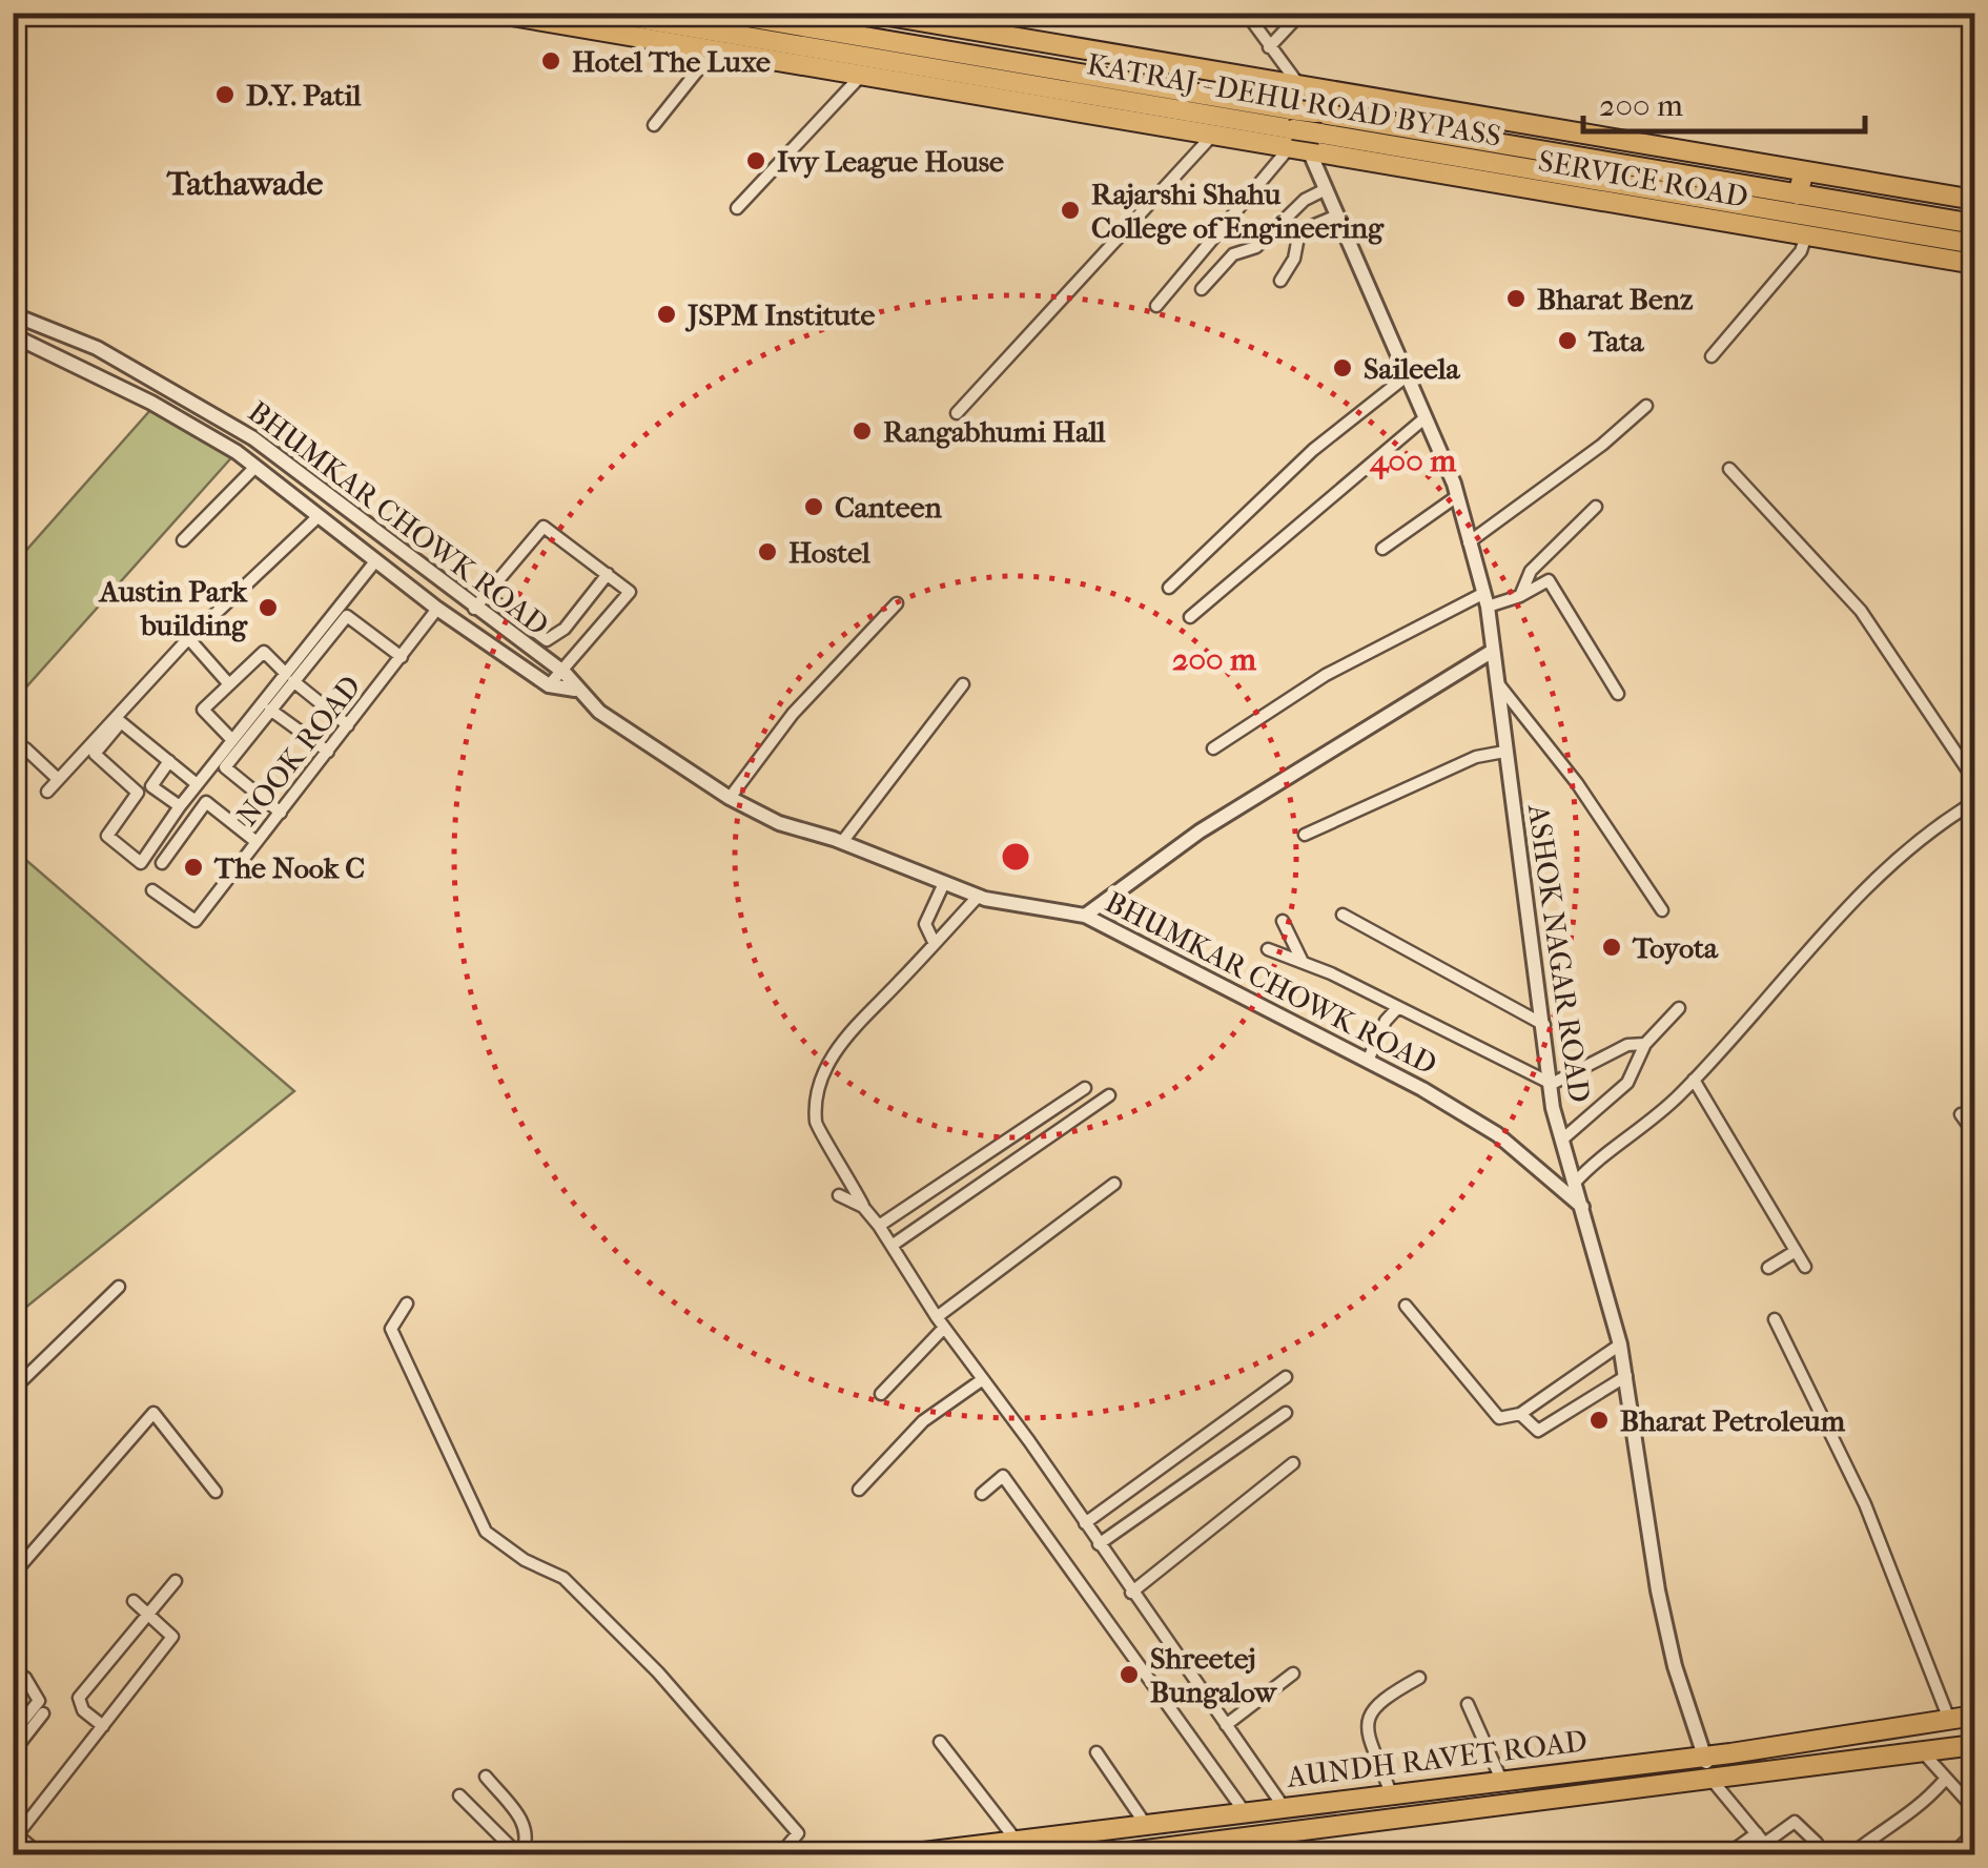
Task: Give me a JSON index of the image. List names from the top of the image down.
{
  "streets": {
    "main road": ["KATRAJ - DEHU ROAD BYPASS", "SERVICE ROAD", "AUNDH RAVET ROAD"],
    "street": ["BHUMKAR CHOWK ROAD", "NOOK ROAD", "ASHOK NAGAR ROAD"]
  },
  "crossings": [
    ["KATRAJ - DEHU ROAD BYPASS", "SERVICE ROAD"],
    ["KATRAJ - DEHU ROAD BYPASS", "ASHOK NAGAR ROAD"],
    ["SERVICE ROAD", "ASHOK NAGAR ROAD"],
    ["BHUMKAR CHOWK ROAD", "NOOK ROAD"],
    ["BHUMKAR CHOWK ROAD", "ASHOK NAGAR ROAD"],
    ["ASHOK NAGAR ROAD", "AUNDH RAVET ROAD"]
  ],
  "districts": ["Tathawade"],
  "places": [
    "Hotel The Luxe",
    "D.Y. Patil",
    "Ivy League House",
    "Rajarshi Shahu College of Engineering",
    "Bharat Benz",
    "JSPM Institute",
    "Tata",
    "Saileela",
    "Rangabhumi Hall",
    "Canteen",
    "Hostel",
    "Austin Park building",
    "The Nook C",
    "Toyota",
    "Bharat Petroleum",
    "Shreetej Bungalow"
  ],
  "scale_bar": "200 m",
  "rings": ["400 m", "200 m"]
}
